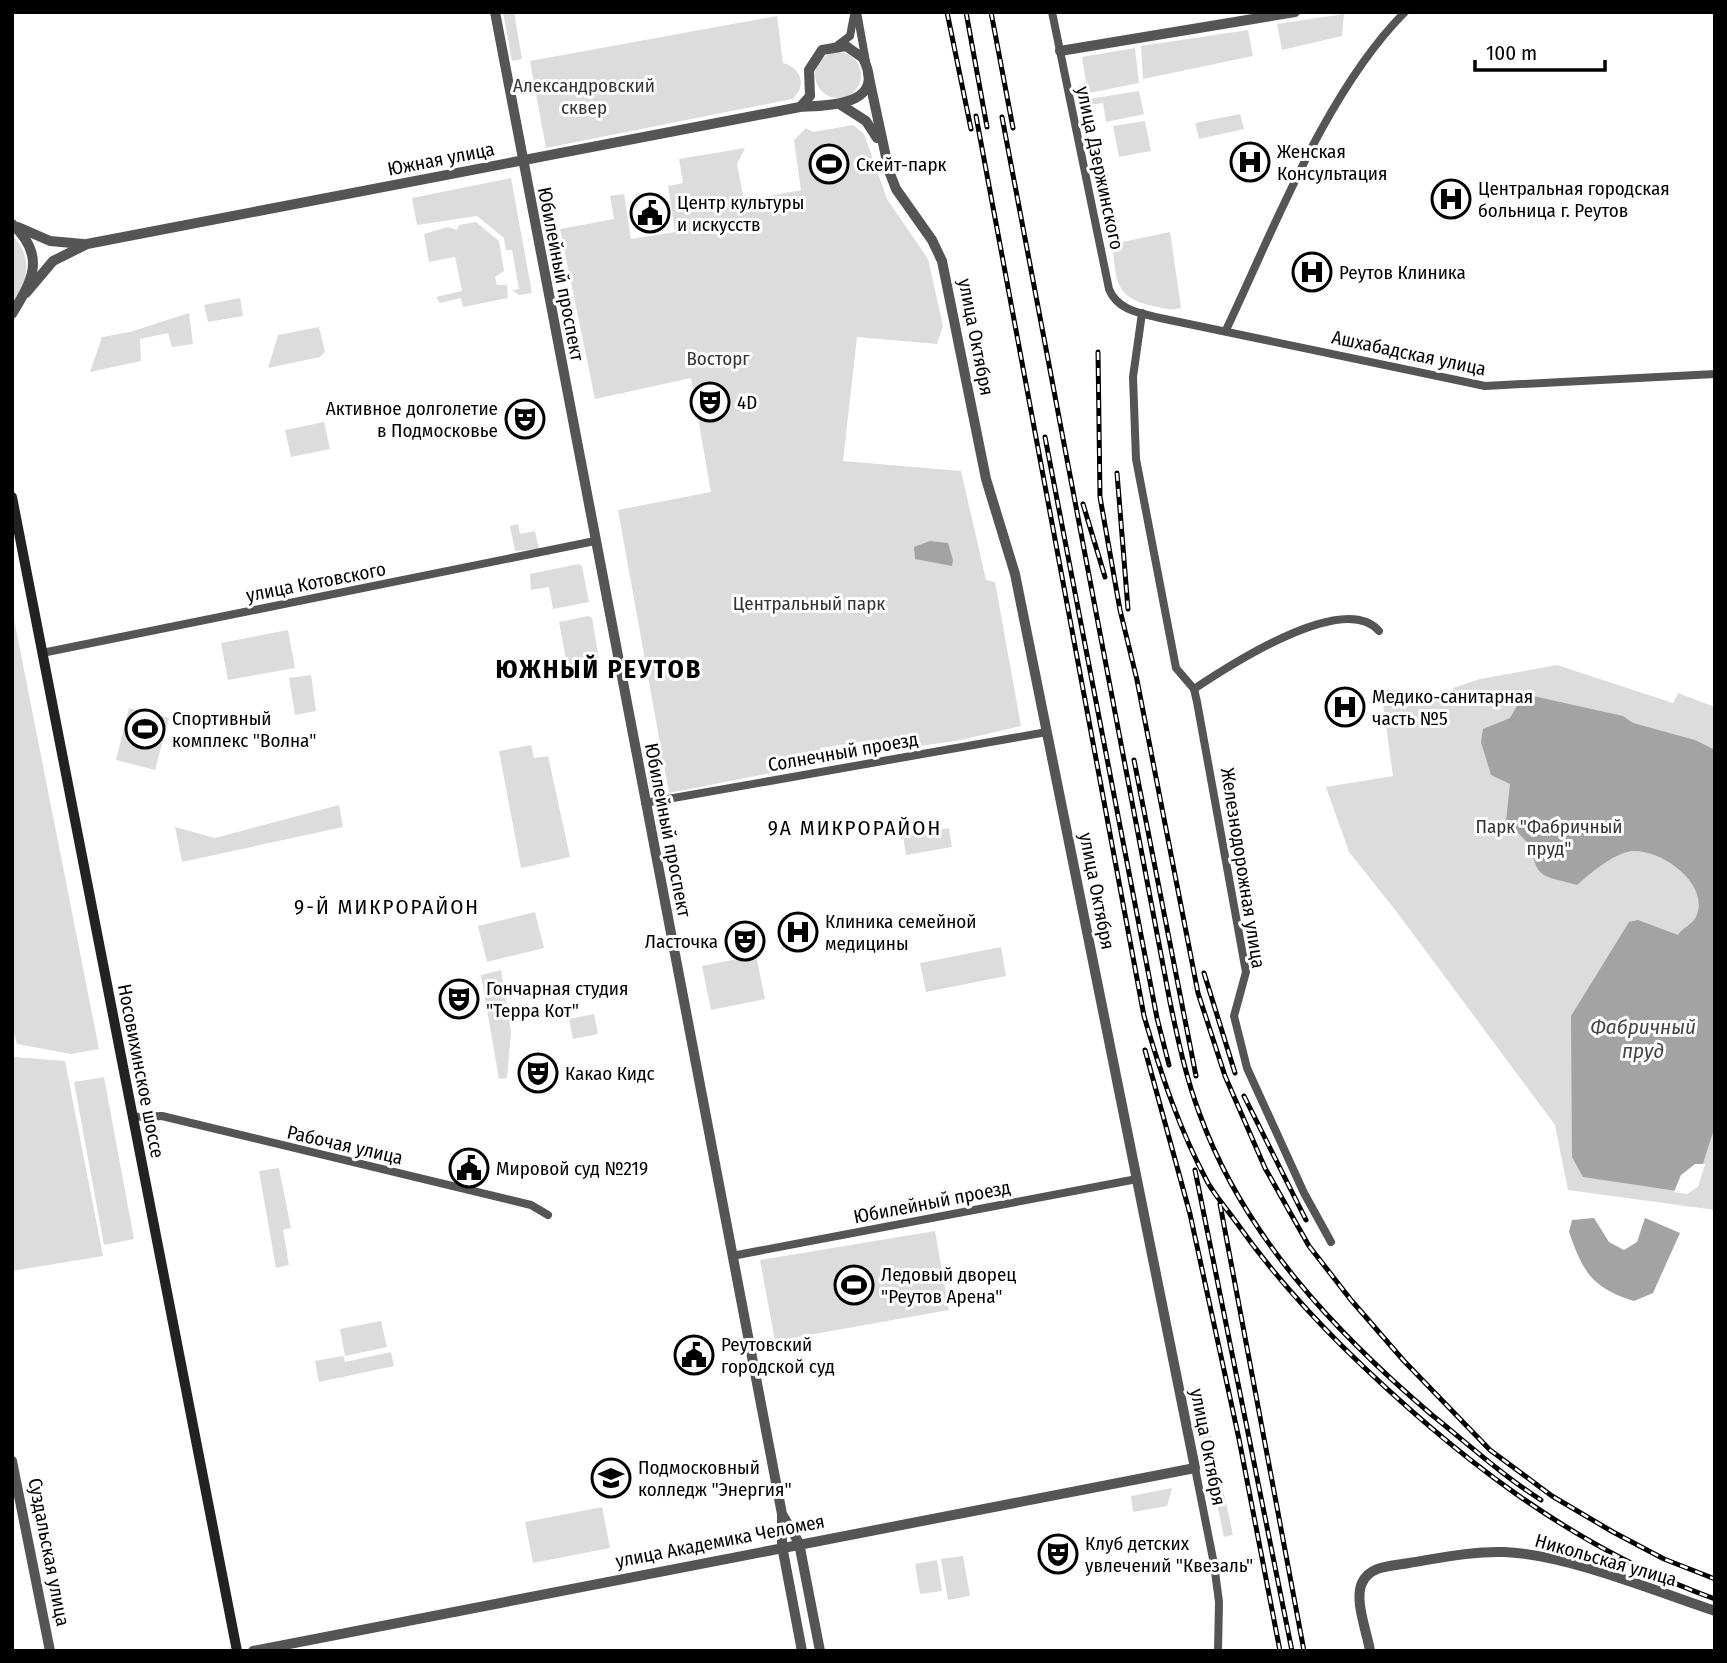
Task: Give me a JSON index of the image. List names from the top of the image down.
{
  "streets": {
    "main road": ["Носовихинское шоссе"],
    "street": [
      "Южная улица",
      "улица Дзержинского",
      "Юбилейный проспект",
      "улица Октября",
      "Ашхабадская улица",
      "улица Котовского",
      "Солнечный проезд",
      "Железнодорожная улица",
      "Рабочая улица",
      "Юбилейный проезд",
      "улица Академика Челомея",
      "Суздальская улица",
      "Никольская улица"
    ]
  },
  "crossings": [
    ["Южная улица", "Юбилейный проспект"],
    ["Южная улица", "улица Октября"],
    ["улица Дзержинского", "Ашхабадская улица"],
    ["улица Дзержинского", "Железнодорожная улица"],
    ["Юбилейный проспект", "улица Котовского"],
    ["Юбилейный проспект", "Солнечный проезд"],
    ["Юбилейный проспект", "Юбилейный проезд"],
    ["Юбилейный проспект", "улица Академика Челомея"],
    ["улица Октября", "Солнечный проезд"],
    ["улица Октября", "Юбилейный проезд"],
    ["улица Октября", "улица Академика Челомея"],
    ["Ашхабадская улица", "Железнодорожная улица"],
    ["улица Котовского", "Носовихинское шоссе"],
    ["Носовихинское шоссе", "Рабочая улица"]
  ],
  "districts": ["ЮЖНЫЙ РЕУТОВ", "9А МИКРОРАЙОН", "9-Й МИКРОРАЙОН"],
  "water": ["Фабричный пруд"],
  "parks": [
    "Александровский сквер",
    "Восторг",
    "Центральный парк",
    "Парк \"Фабричный пруд\""
  ],
  "places": {
    "hospital": [
      "Женская Консультация",
      "Центральная городская больница г. Реутов",
      "Реутов Клиника",
      "Медико-санитарная часть №5",
      "Клиника семейной медицины"
    ],
    "sports": ["Скейт-парк", "Спортивный комплекс \"Волна\"", "Ледовый дворец \"Реутов Арена\""],
    "public building": ["Центр культуры и искусств", "Мировой суд №219", "Реутовский городской суд"],
    "theatre": [
      "4D",
      "Активное долголетие в Подмосковье",
      "Ласточка",
      "Гончарная студия \"Терра Кот\"",
      "Какао Кидс",
      "Клуб детских увлечений \"Квезаль\""
    ],
    "school or university": ["Подмосковный колледж \"Энергия\""]
  },
  "scale_bar": "100 m"
}
